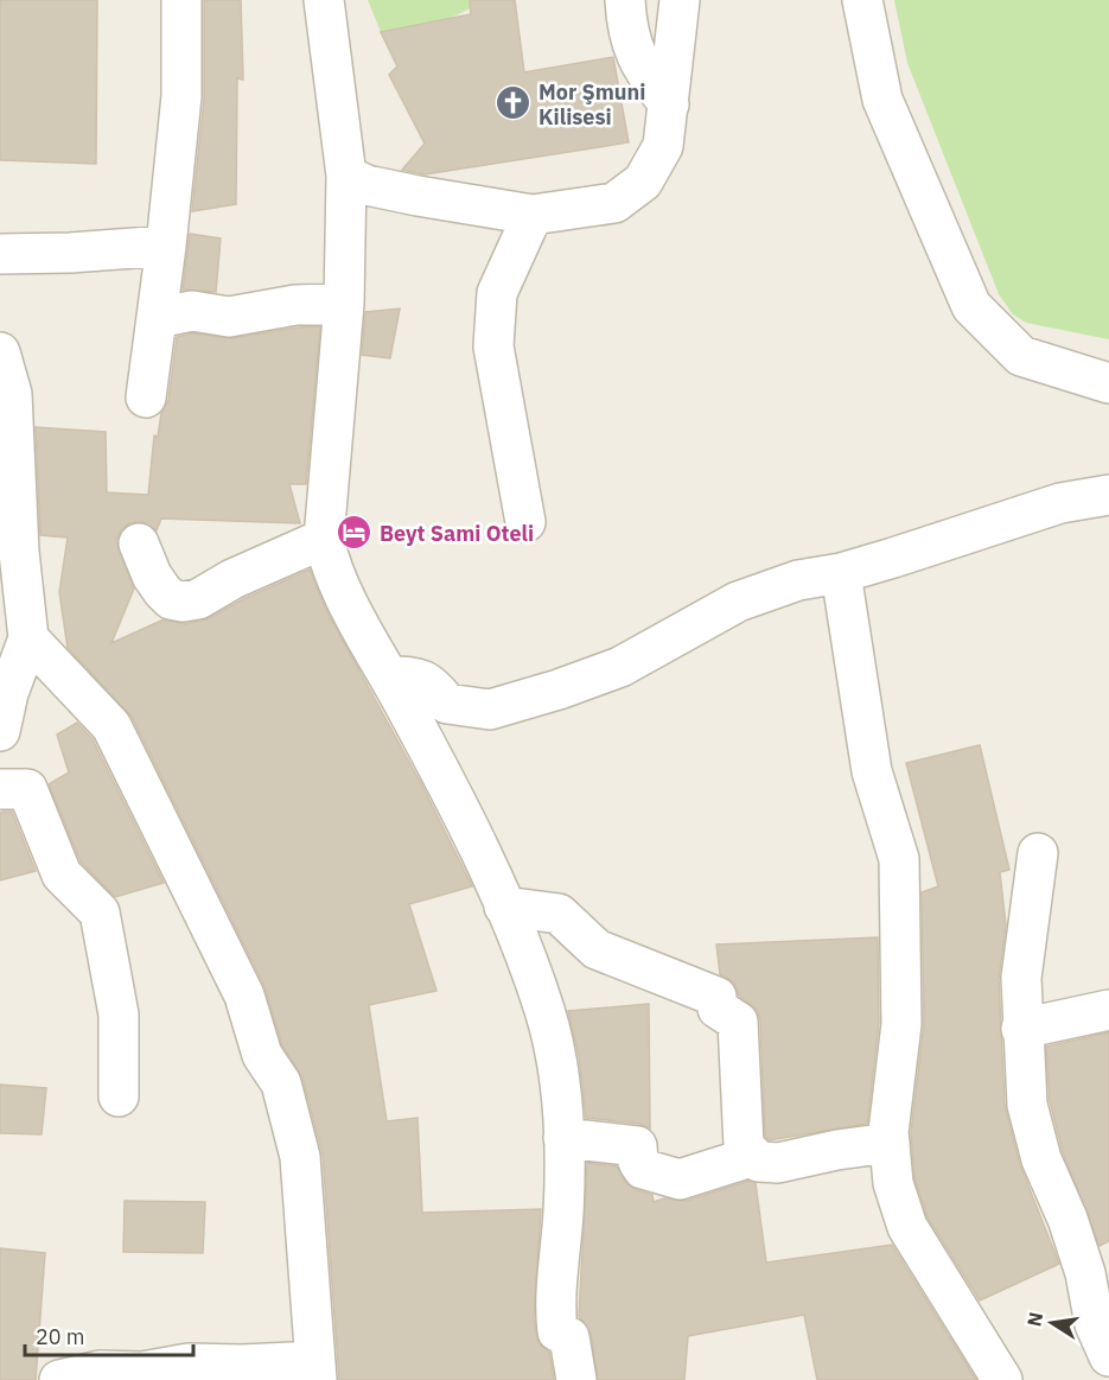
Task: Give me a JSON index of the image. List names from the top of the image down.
{
  "places": {
    "church": ["Mor Şmuni Kilisesi"],
    "hotel": ["Beyt Sami Oteli"]
  },
  "scale_bar": "20 m",
  "north": "left"
}
